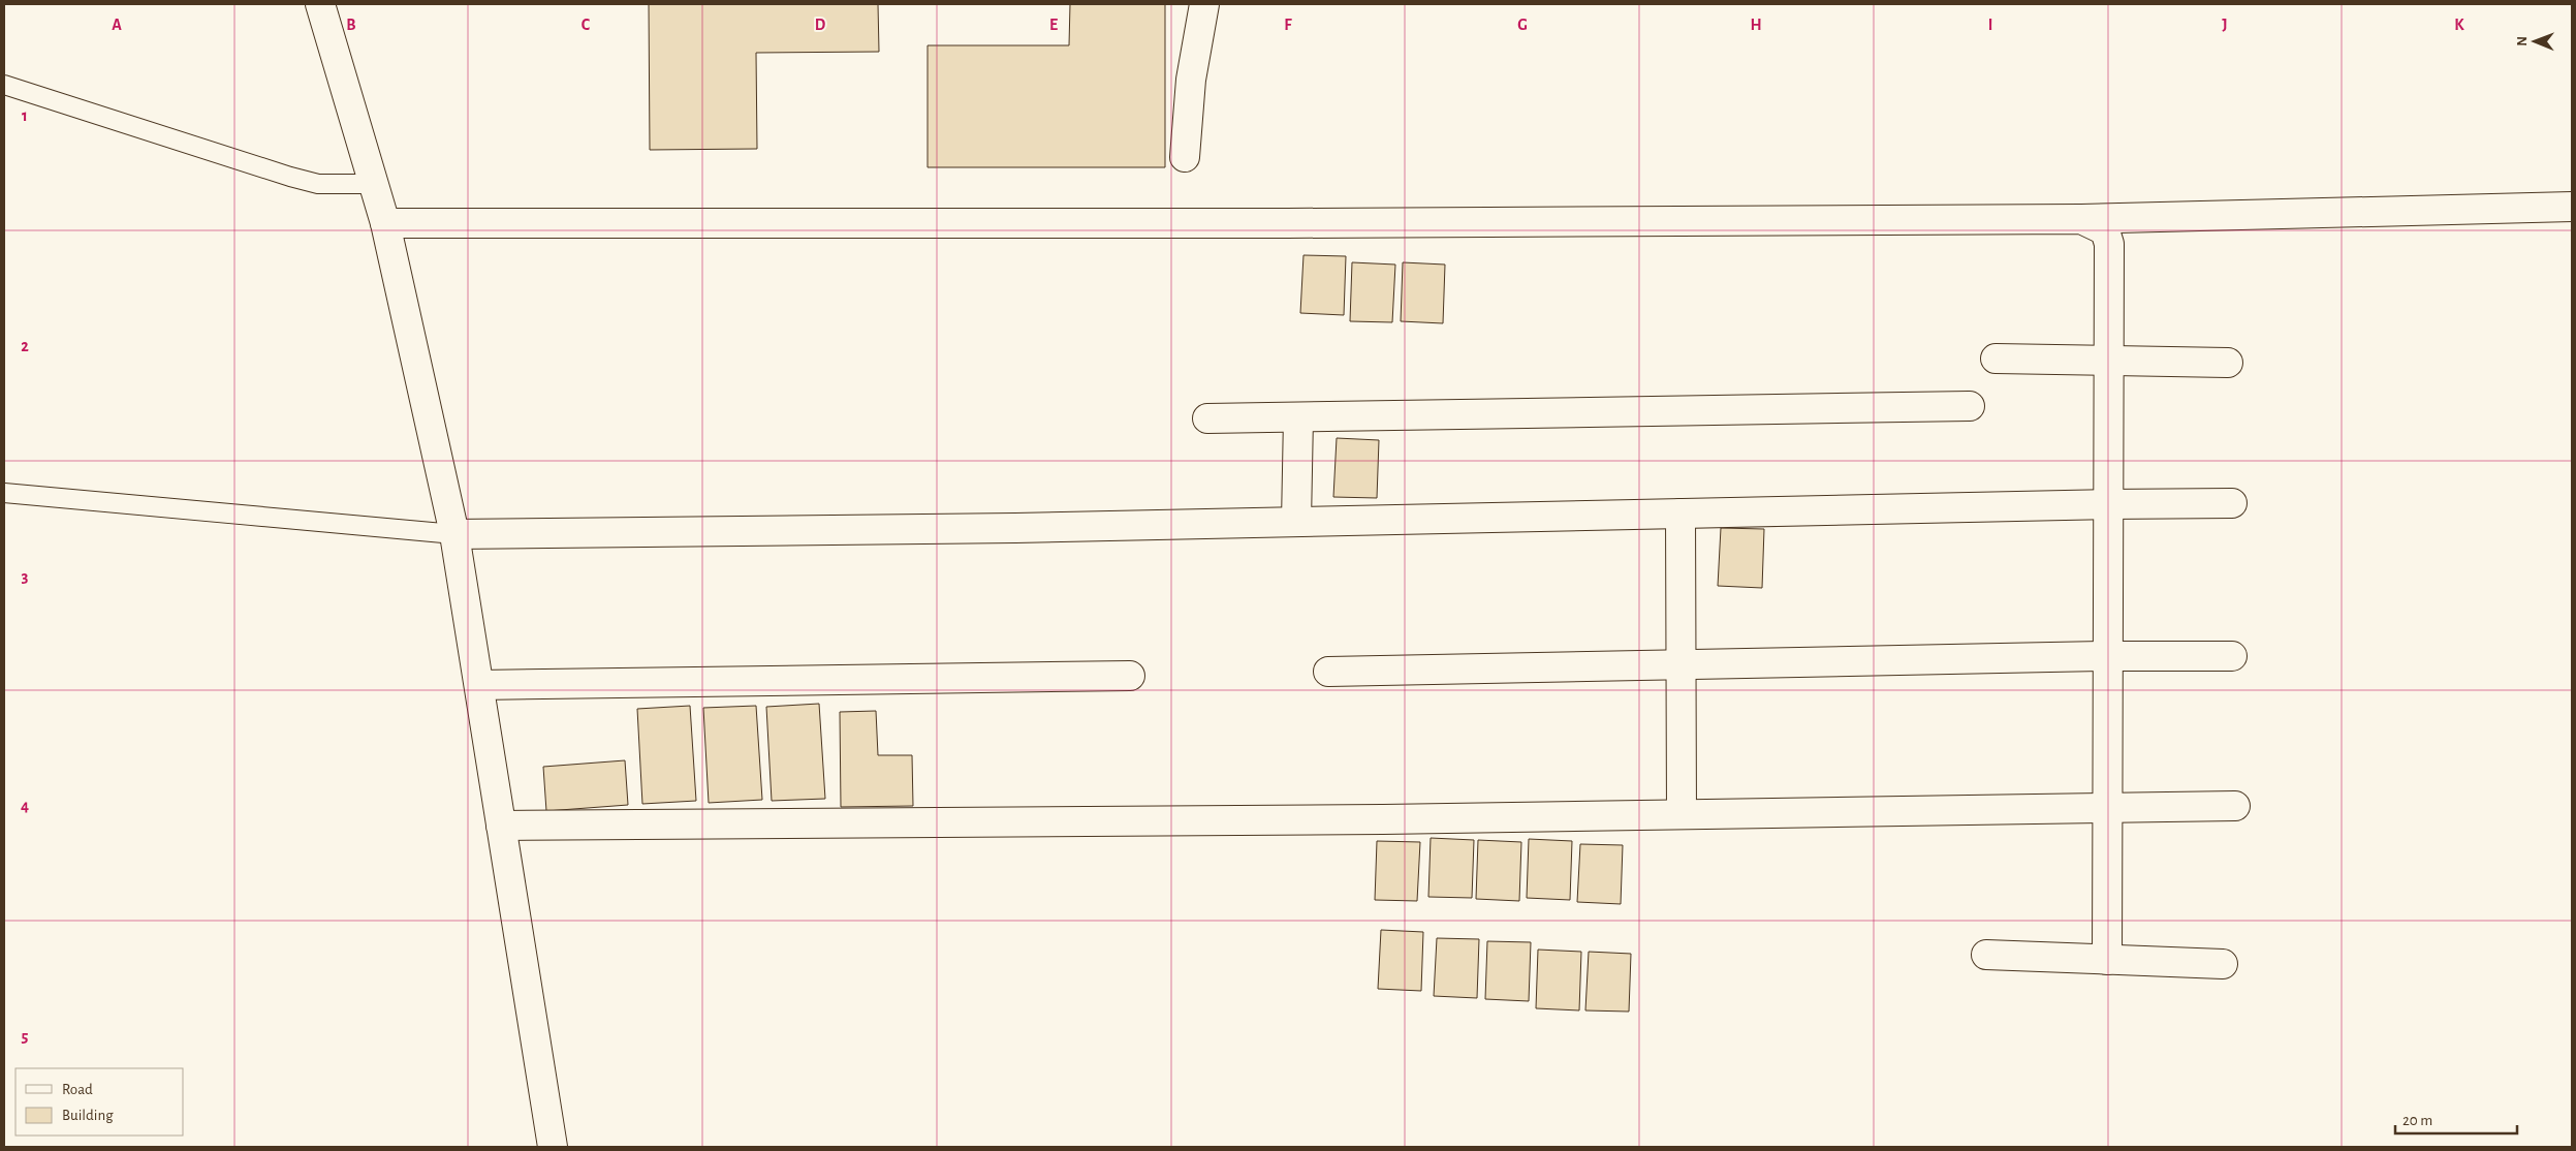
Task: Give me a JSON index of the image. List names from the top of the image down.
{
  "legend": ["Road", "Building"],
  "scale_bar": "20 m",
  "north": "left",
  "grid": {
    "columns": [
      "A",
      "B",
      "C",
      "D",
      "E",
      "F",
      "G",
      "H",
      "I",
      "J",
      "K"
    ],
    "rows": [
      "1",
      "2",
      "3",
      "4",
      "5"
    ]
  }
}
